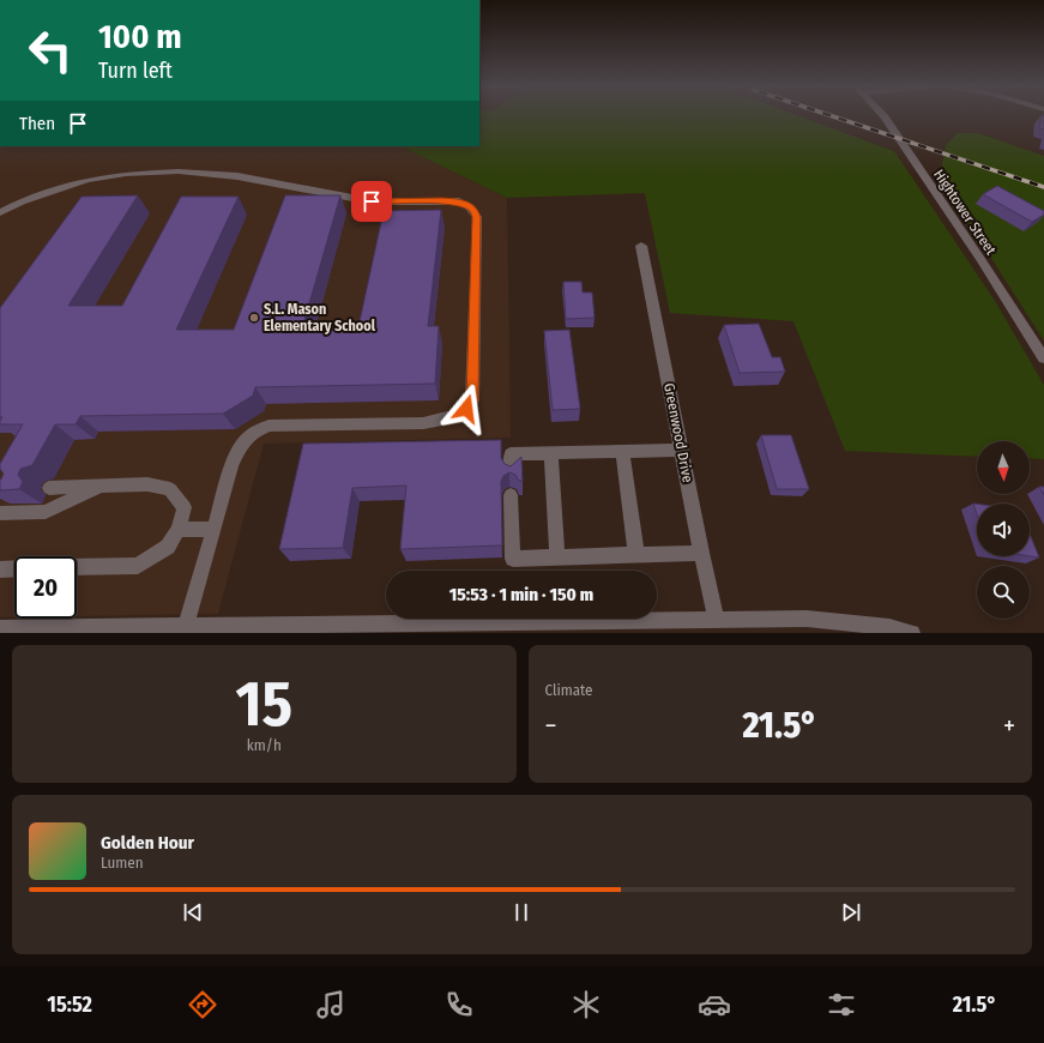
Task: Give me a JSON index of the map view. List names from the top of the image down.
{
  "streets": {
    "street": ["Hightower Street", "Greenwood Drive"]
  },
  "places": ["S.L. Mason Elementary School"],
  "north": "bottom",
  "page": {
    "turn": ["100 m", "Turn left"],
    "then": "Then",
    "limit": "20",
    "trip": "15:53 · 1 min · 150 m",
    "tile": [
      ["15", "km/h"],
      "Climate"
    ],
    "heat": ["−", "21.5°", "+"],
    "song": ["Golden Hour", "Lumen"],
    "tabs": ["15:52", "21.5°"]
  }
}
